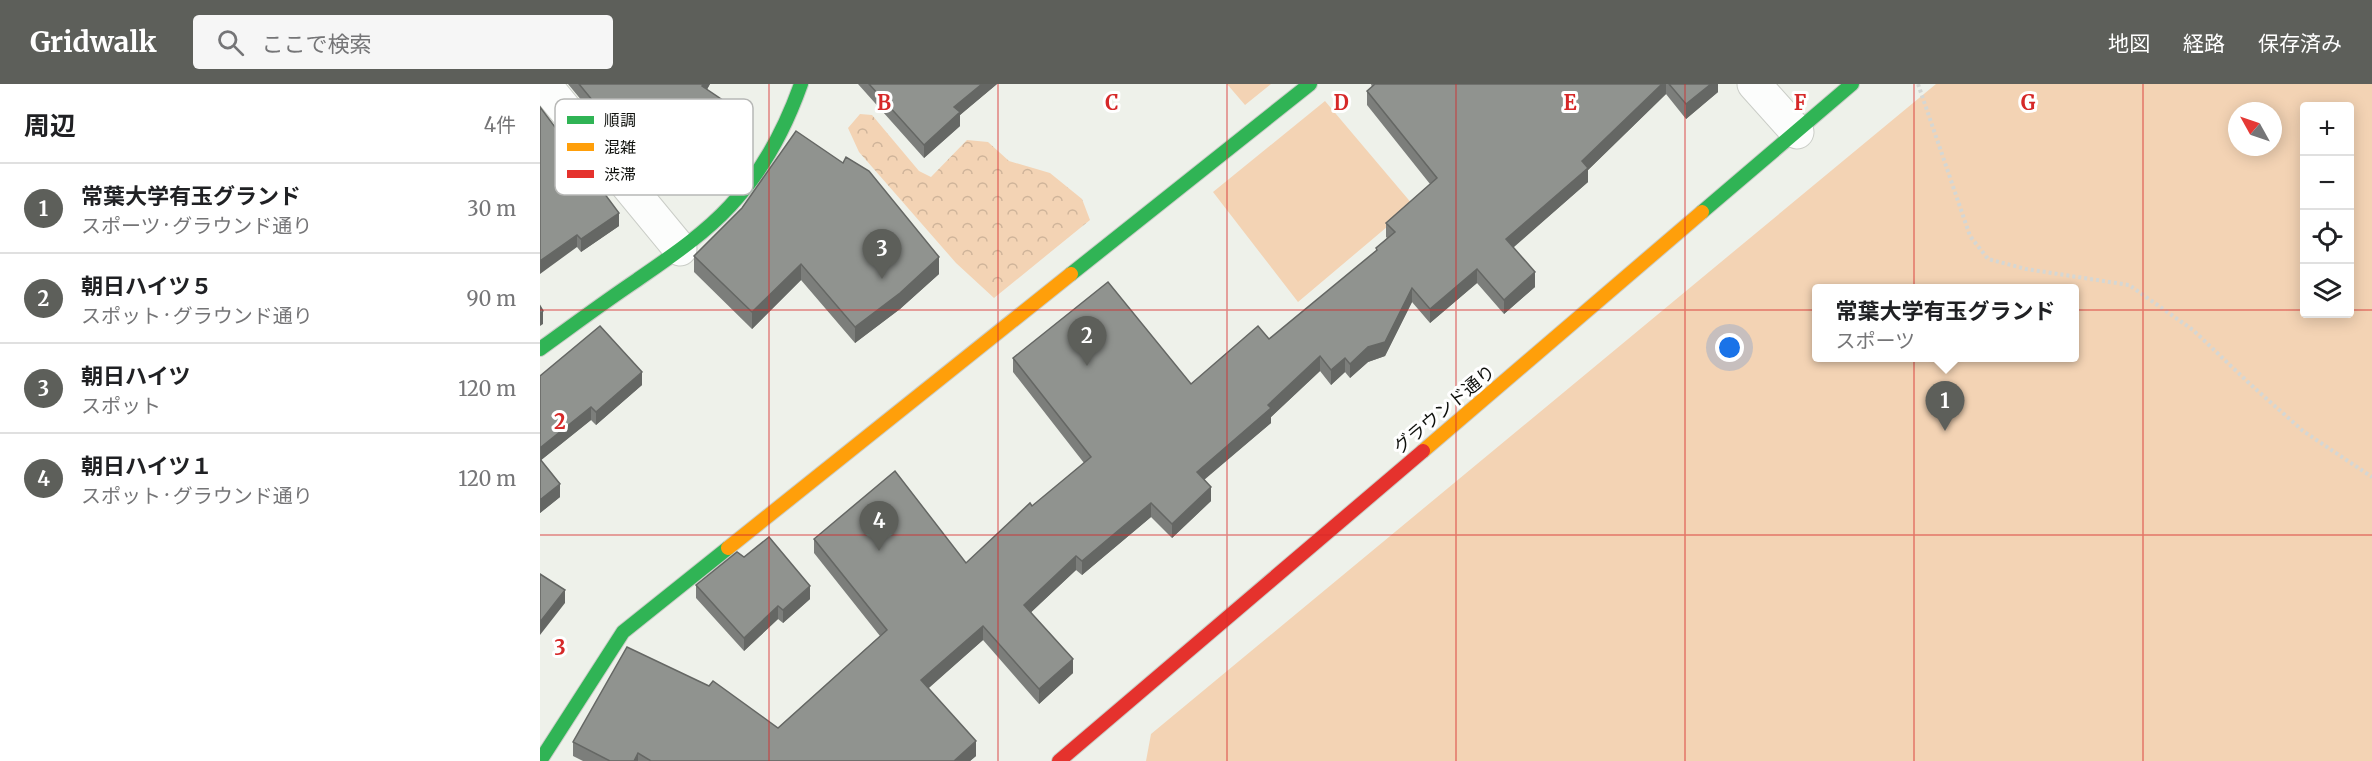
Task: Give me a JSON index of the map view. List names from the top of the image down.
{
  "streets": {
    "street": ["グラウンド通り"]
  },
  "legend": ["順調", "混雑", "渋滞"],
  "north": "top left",
  "page": {
    "header": "Gridwalk",
    "search": "ここで検索",
    "nav": ["地図", "経路", "保存済み"],
    "heading": ["周辺", "4件"],
    "map_buttons": ["+", "−"],
    "list": [
      {
        "mark": "1",
        "name": "常葉大学有玉グランド",
        "note": "スポーツ · グラウンド通り",
        "value": "30 m"
      },
      {
        "mark": "2",
        "name": "朝日ハイツ５",
        "note": "スポット · グラウンド通り",
        "value": "90 m"
      },
      {
        "mark": "3",
        "name": "朝日ハイツ",
        "note": "スポット",
        "value": "120 m"
      },
      {
        "mark": "4",
        "name": "朝日ハイツ１",
        "note": "スポット · グラウンド通り",
        "value": "120 m"
      }
    ],
    "pins": [
      "3",
      "2",
      "1",
      "4"
    ],
    "popup": ["常葉大学有玉グランド", "スポーツ"]
  },
  "grid": {
    "columns": [
      "B",
      "C",
      "D",
      "E",
      "F",
      "G"
    ],
    "rows": ["2", "3"]
  }
}
